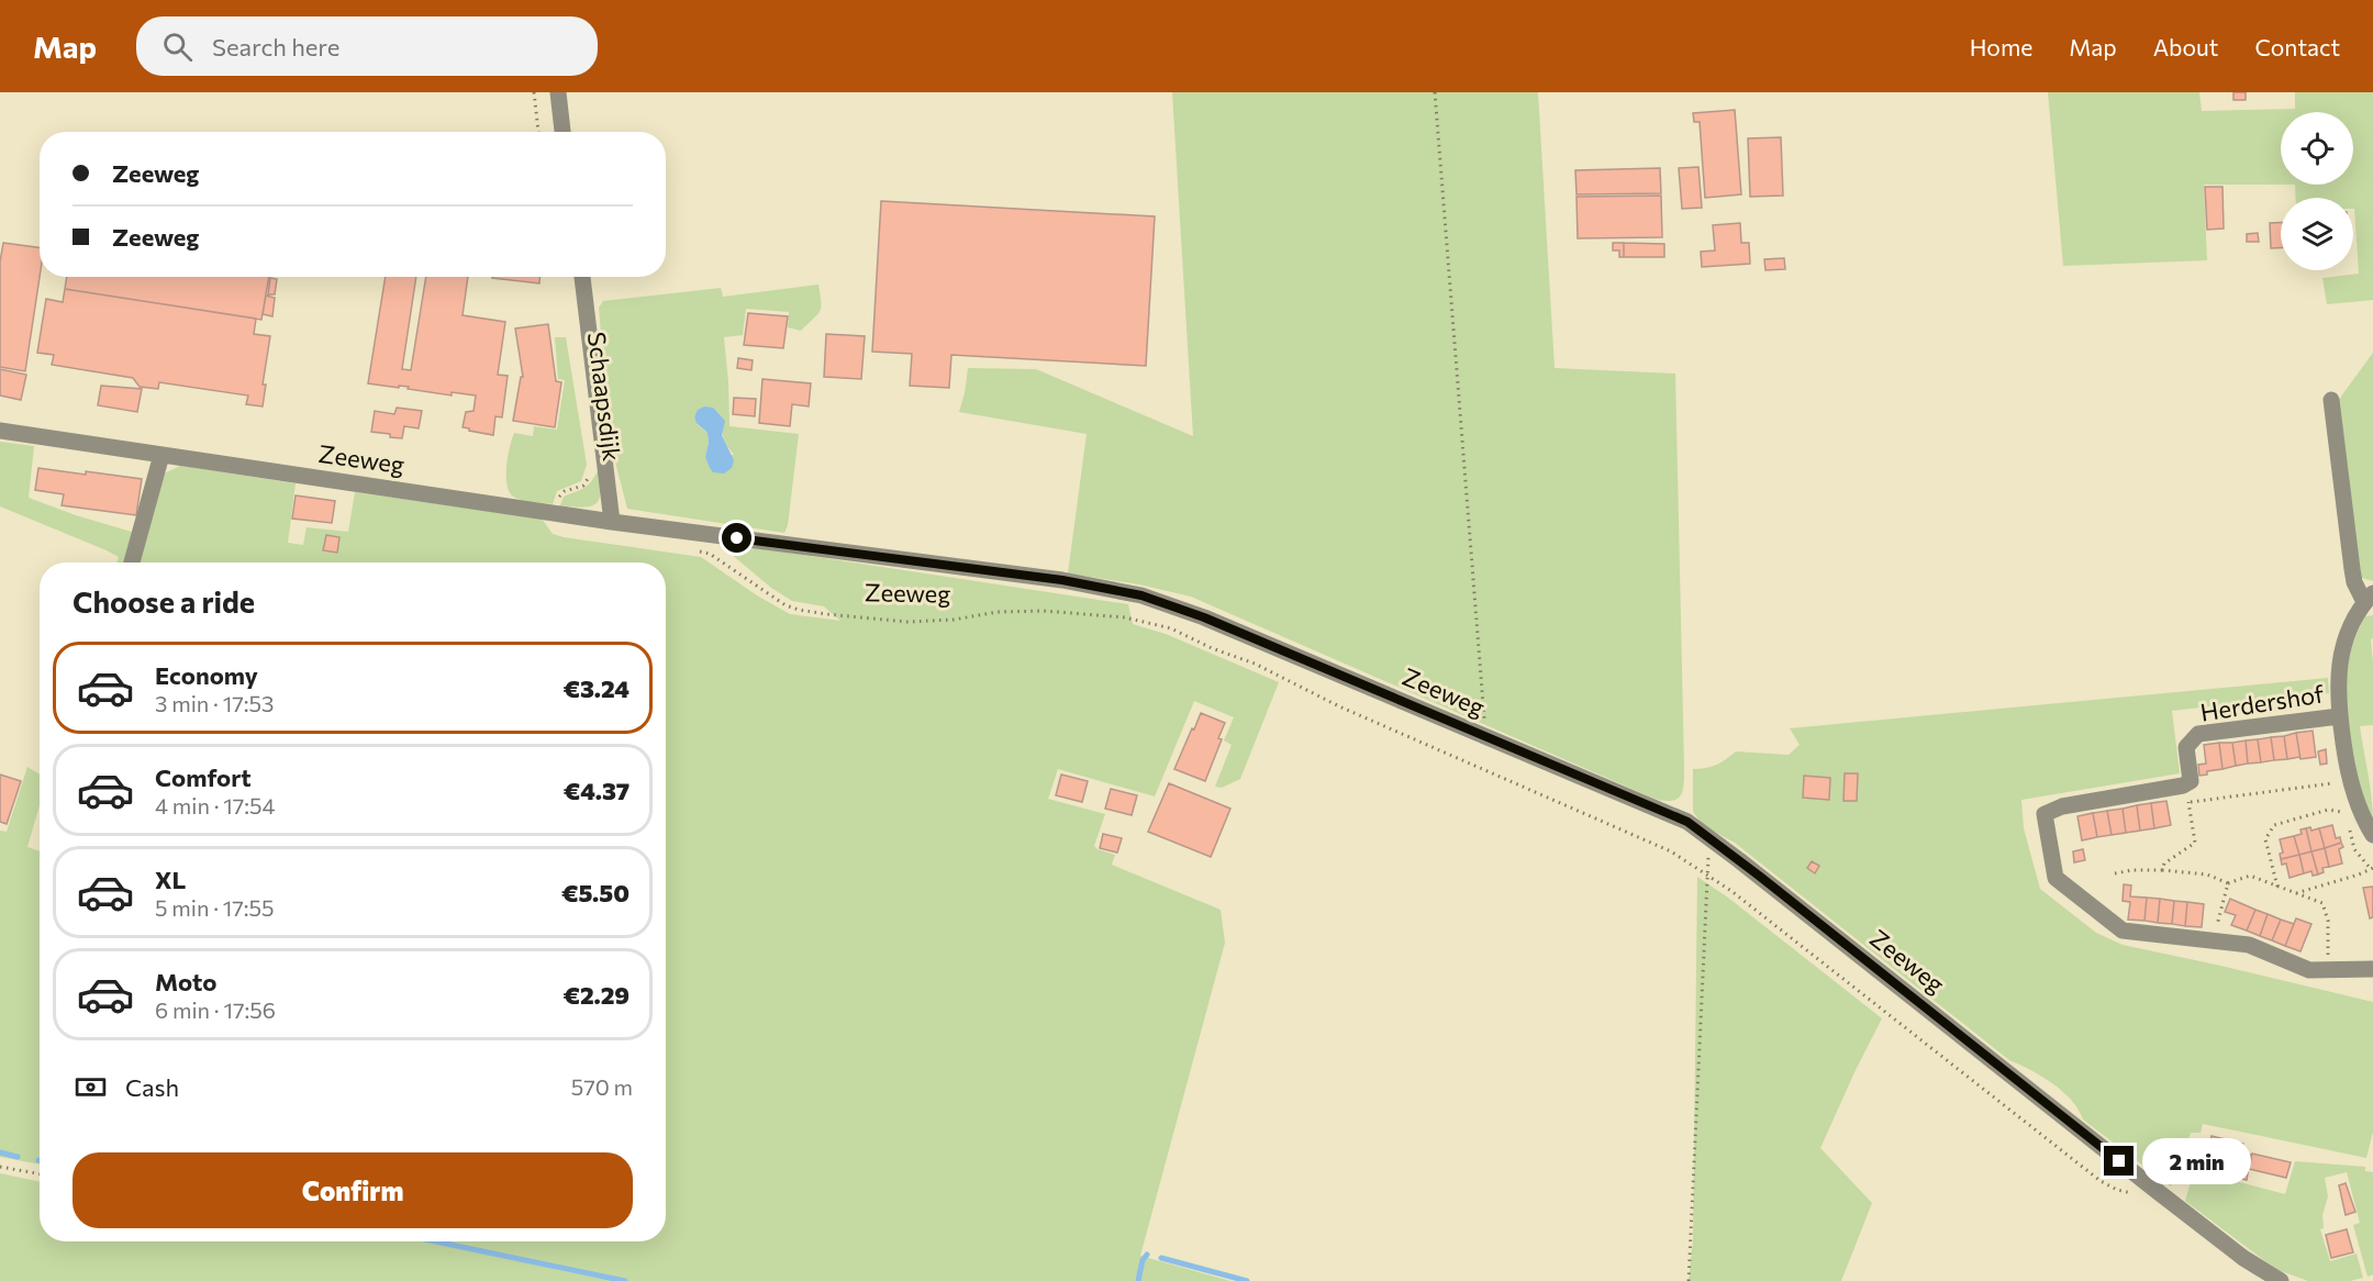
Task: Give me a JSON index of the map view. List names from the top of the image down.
{
  "streets": {
    "street": ["Schaapsdijk", "Zeeweg", "Herdershof"]
  },
  "crossings": [
    ["Schaapsdijk", "Zeeweg"]
  ],
  "page": {
    "header": "Map",
    "search": "Search here",
    "nav": [
      "Home",
      "Map",
      "About",
      "Contact"
    ],
    "banner": ["Zeeweg", "Zeeweg"],
    "heading": "Choose a ride",
    "list": [
      {
        "name": "Economy",
        "note": "3 min · 17:53",
        "value": "€3.24"
      },
      {
        "name": "Comfort",
        "note": "4 min · 17:54",
        "value": "€4.37"
      },
      {
        "name": "XL",
        "note": "5 min · 17:55",
        "value": "€5.50"
      },
      {
        "name": "Moto",
        "note": "6 min · 17:56",
        "value": "€2.29"
      }
    ],
    "pay": ["Cash", "570 m"],
    "bubble": "2 min",
    "buttons": "Confirm"
  }
}
